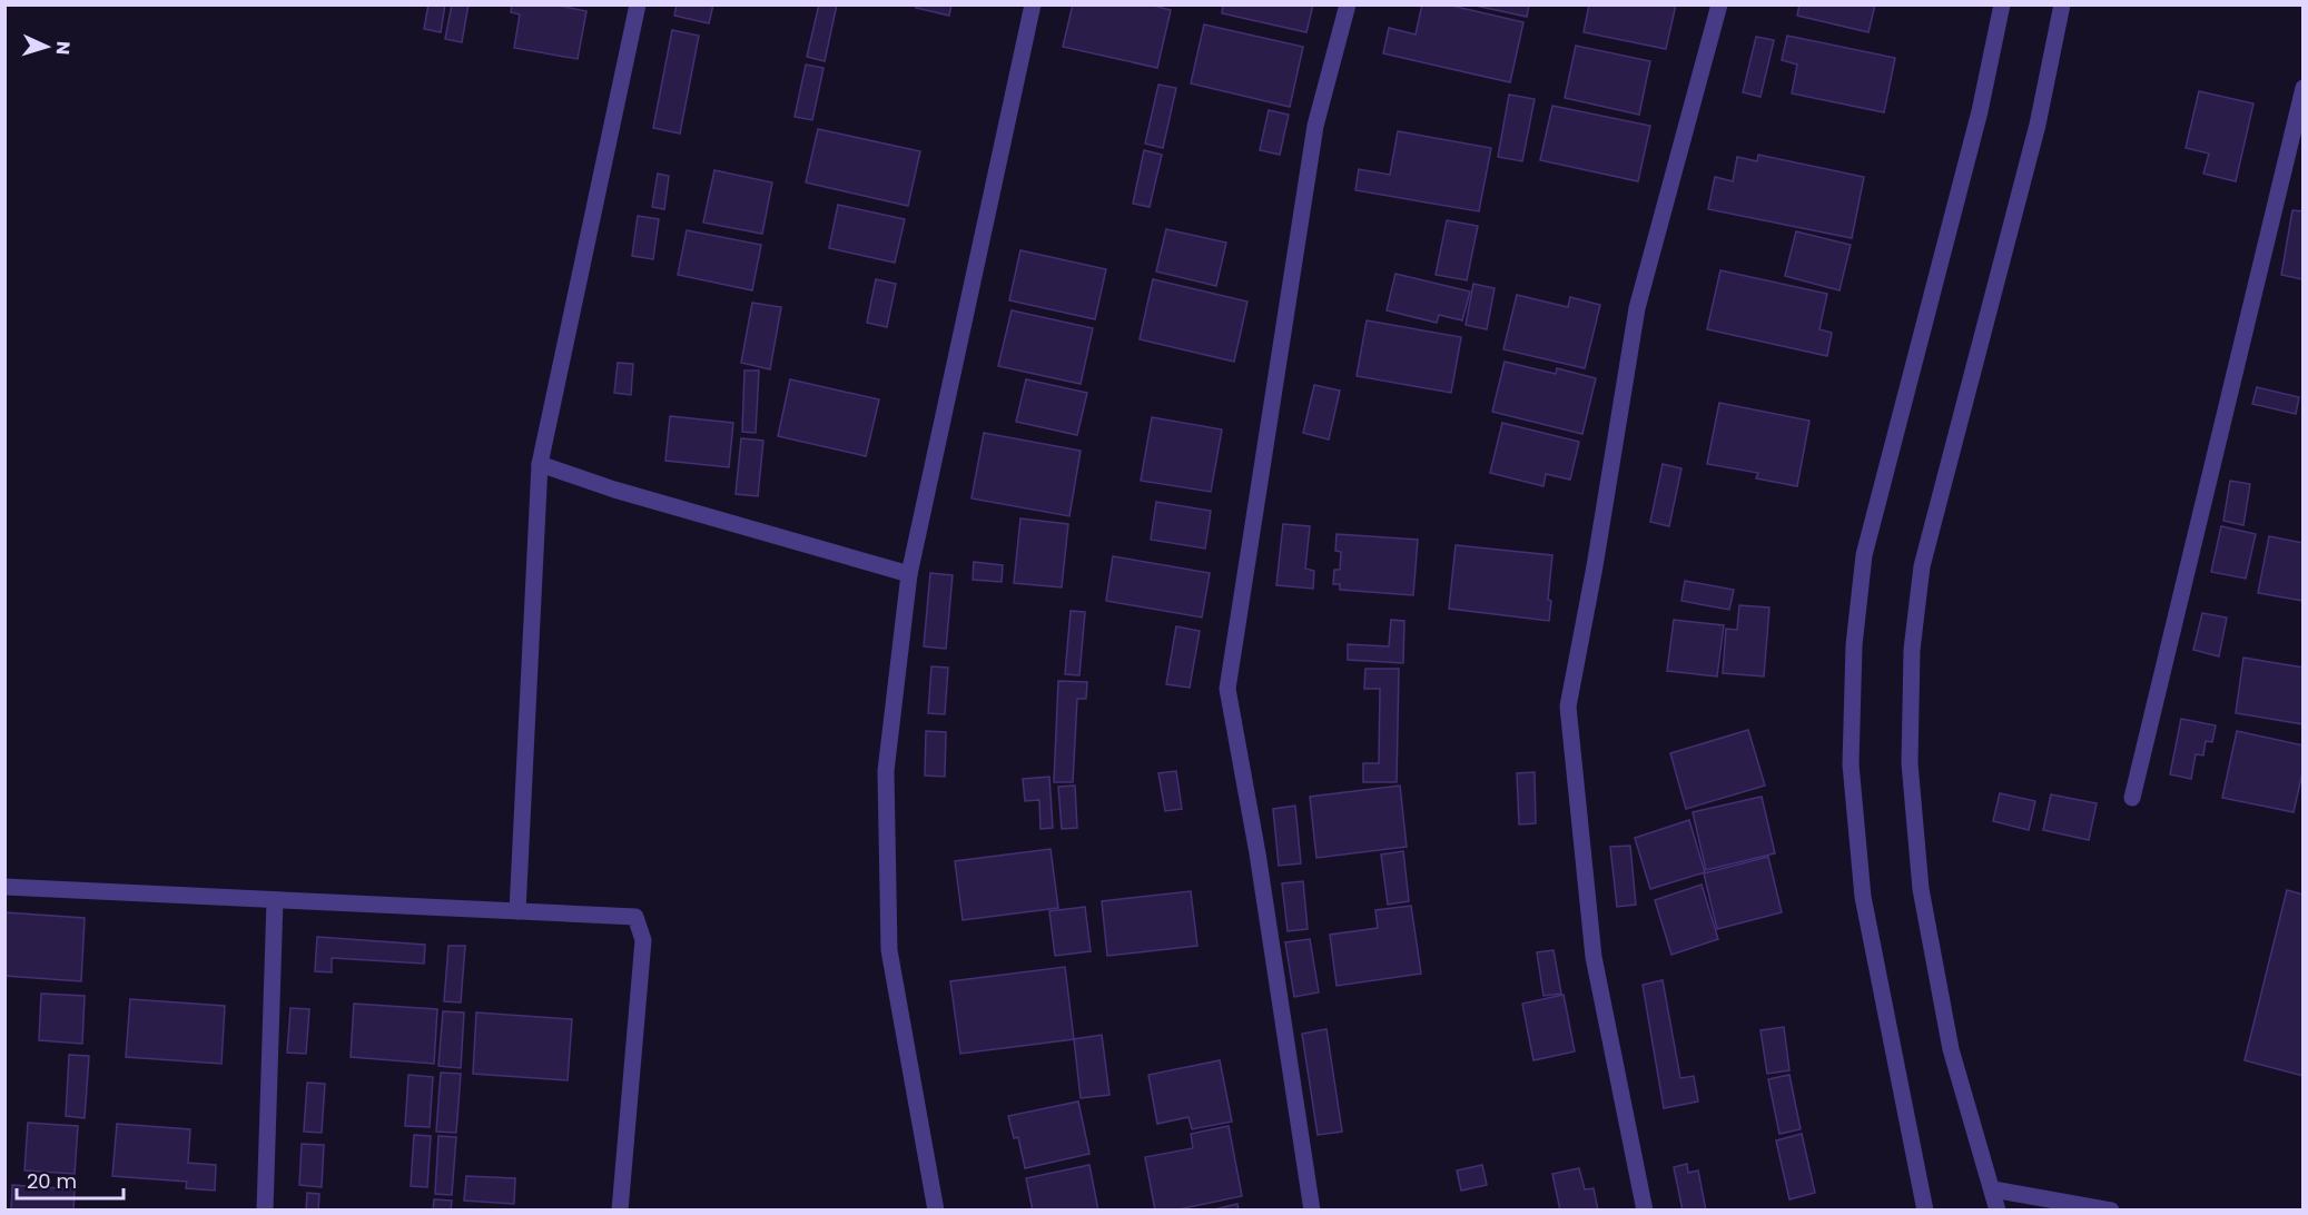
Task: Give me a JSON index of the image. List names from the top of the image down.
{
  "scale_bar": "20 m",
  "north": "right"
}
